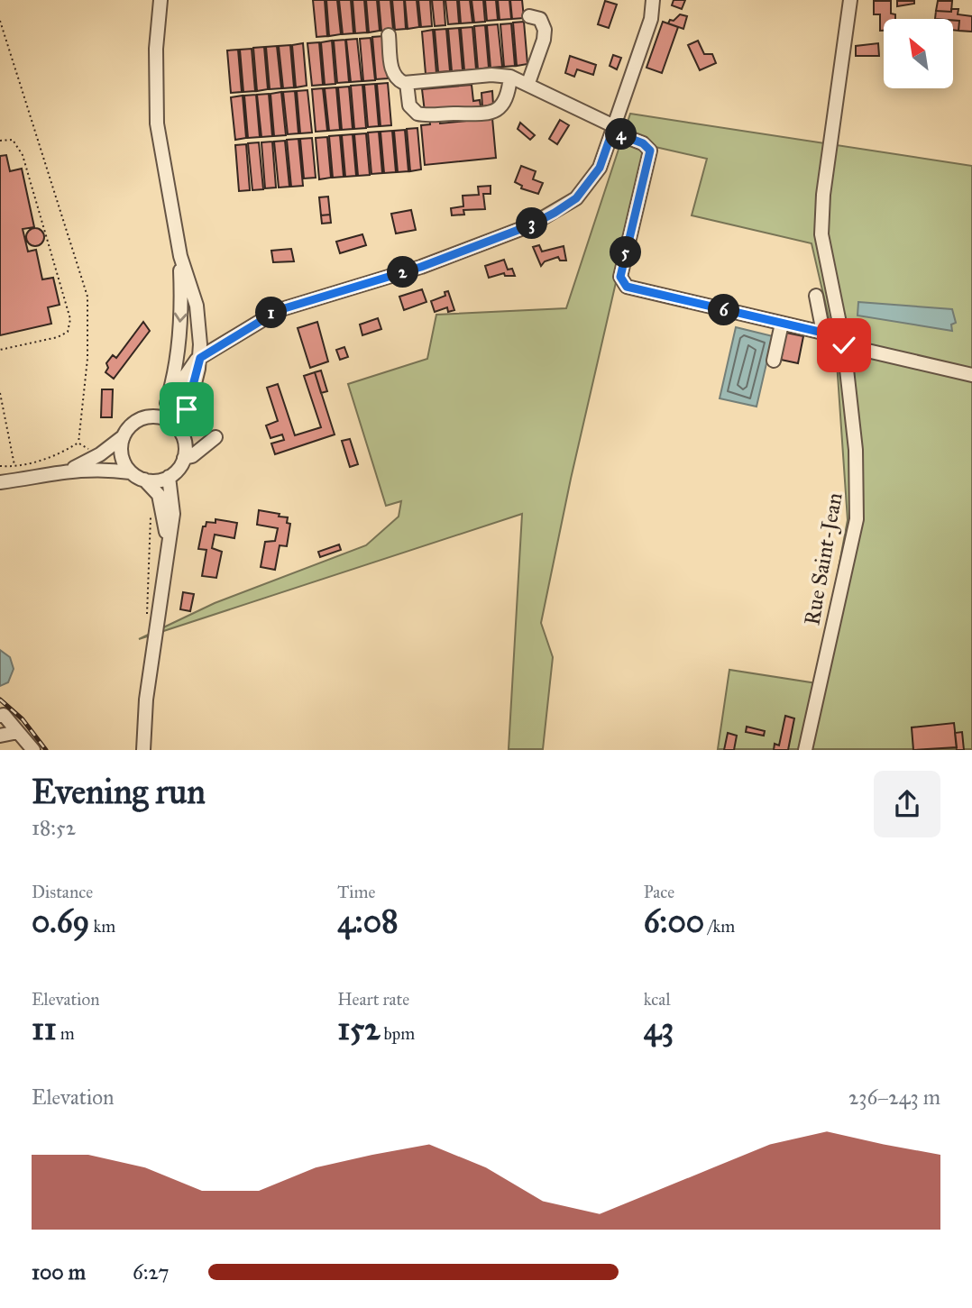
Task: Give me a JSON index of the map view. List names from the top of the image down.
{
  "streets": {
    "street": ["Rue Saint-Jean"]
  },
  "north": "top left",
  "page": {
    "pins": [
      "4",
      "3",
      "5",
      "2",
      "6",
      "1"
    ],
    "heading": ["Evening run", "18:52"],
    "stats": [
      ["Distance", "0.69 km"],
      ["Time", "4:08"],
      ["Pace", "6:00 /km"],
      ["Elevation", "11 m"],
      ["Heart rate", "152 bpm"],
      ["kcal", "43"]
    ],
    "chart": ["Elevation", "236–243 m"],
    "list": [
      {
        "name": "100 m",
        "note": "6:27"
      }
    ]
  }
}
